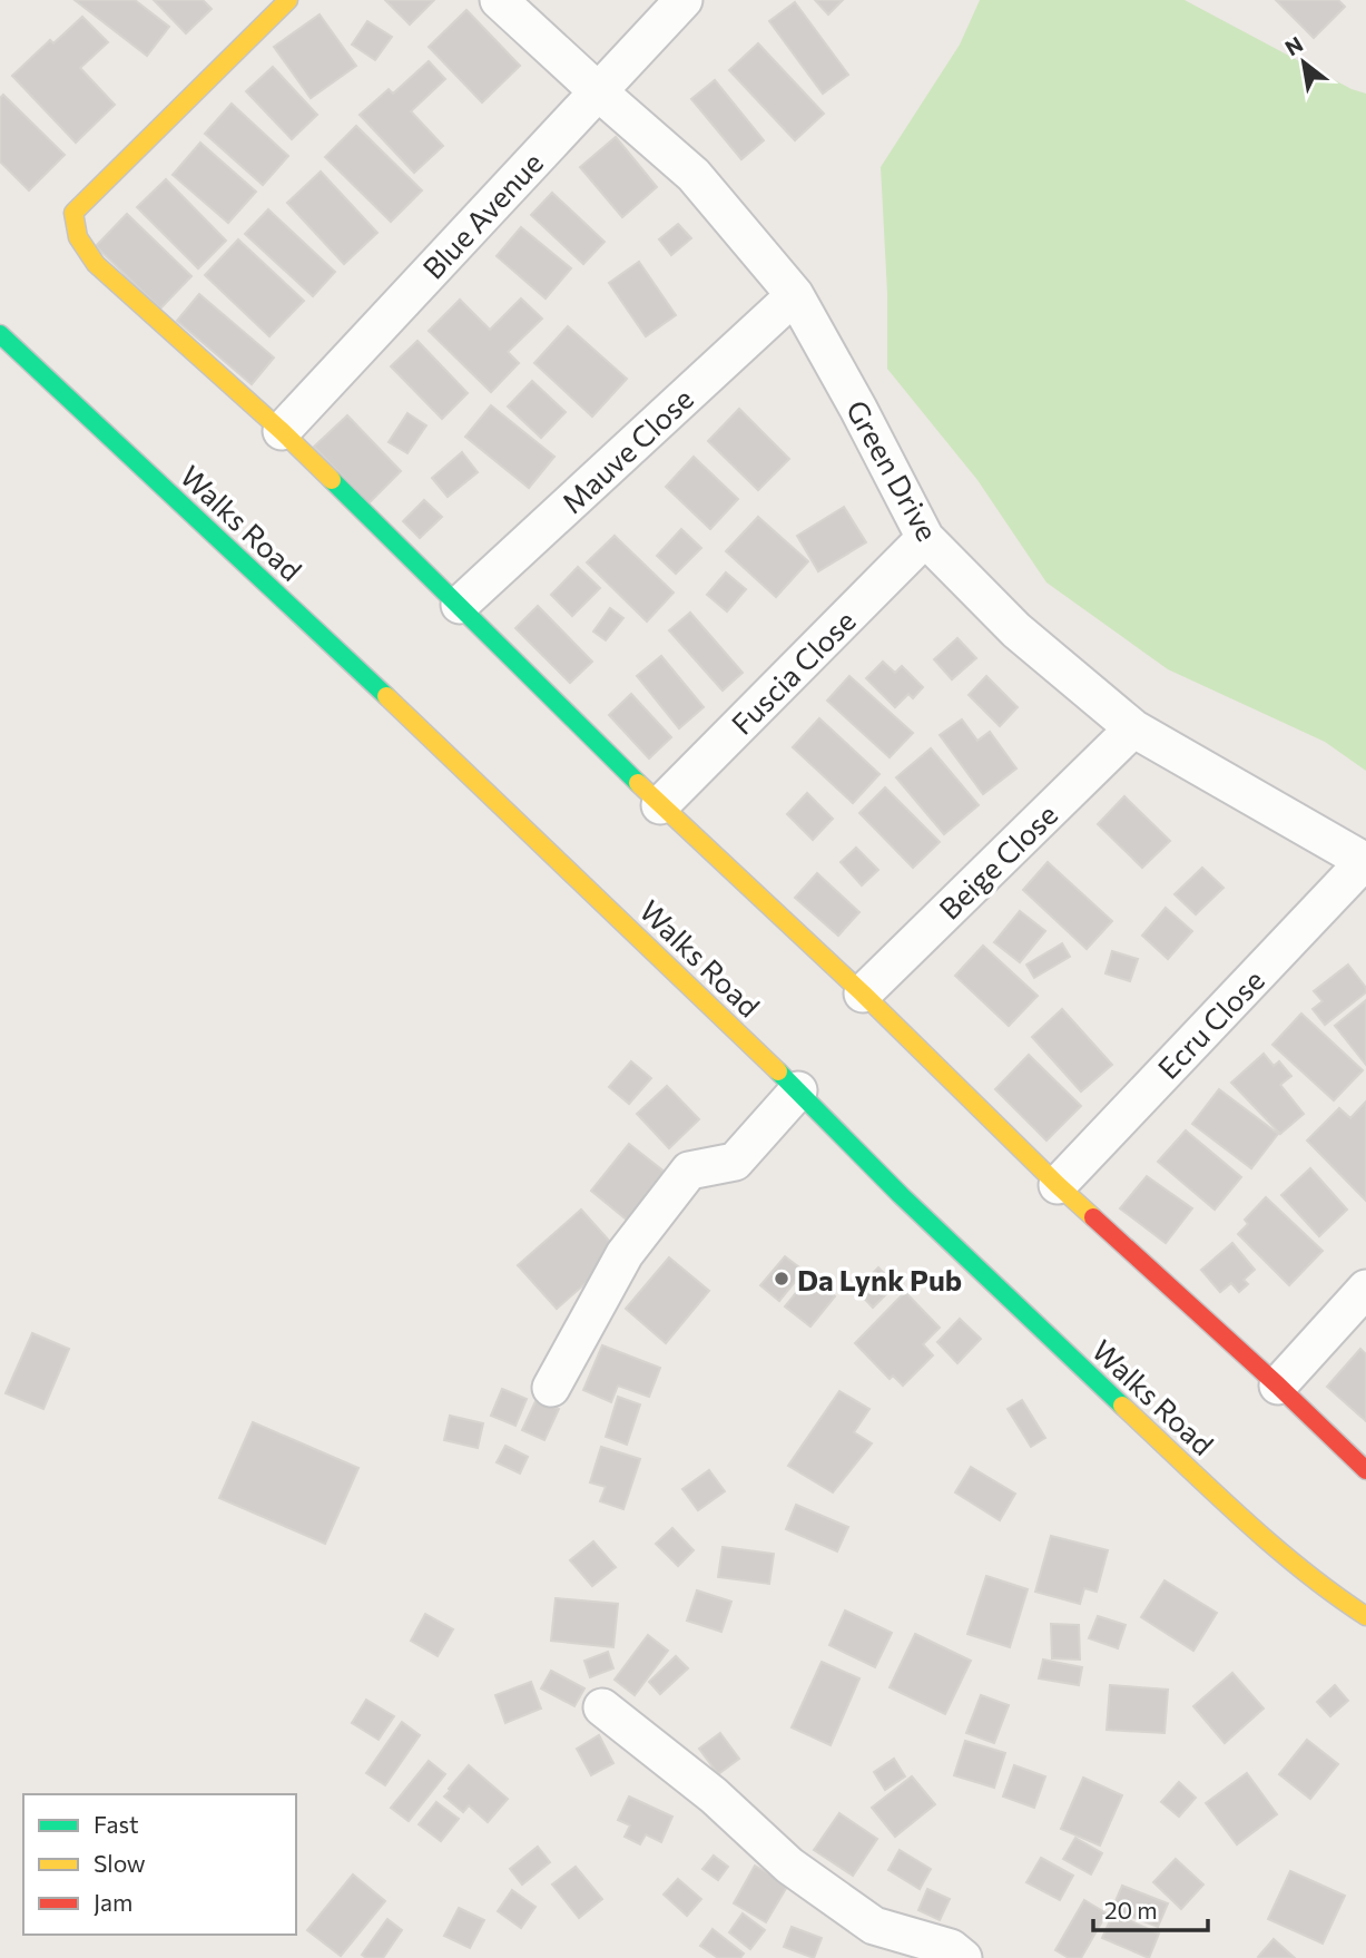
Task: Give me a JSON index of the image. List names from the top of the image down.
{
  "streets": {
    "street": [
      "Blue Avenue",
      "Mauve Close",
      "Green Drive",
      "Walks Road",
      "Fuscia Close",
      "Beige Close",
      "Ecru Close"
    ]
  },
  "crossings": [
    ["Blue Avenue", "Green Drive"],
    ["Mauve Close", "Green Drive"],
    ["Green Drive", "Fuscia Close"],
    ["Green Drive", "Beige Close"],
    ["Green Drive", "Ecru Close"]
  ],
  "places": ["Da Lynk Pub"],
  "legend": ["Fast", "Slow", "Jam"],
  "scale_bar": "20 m",
  "north": "top left"
}
